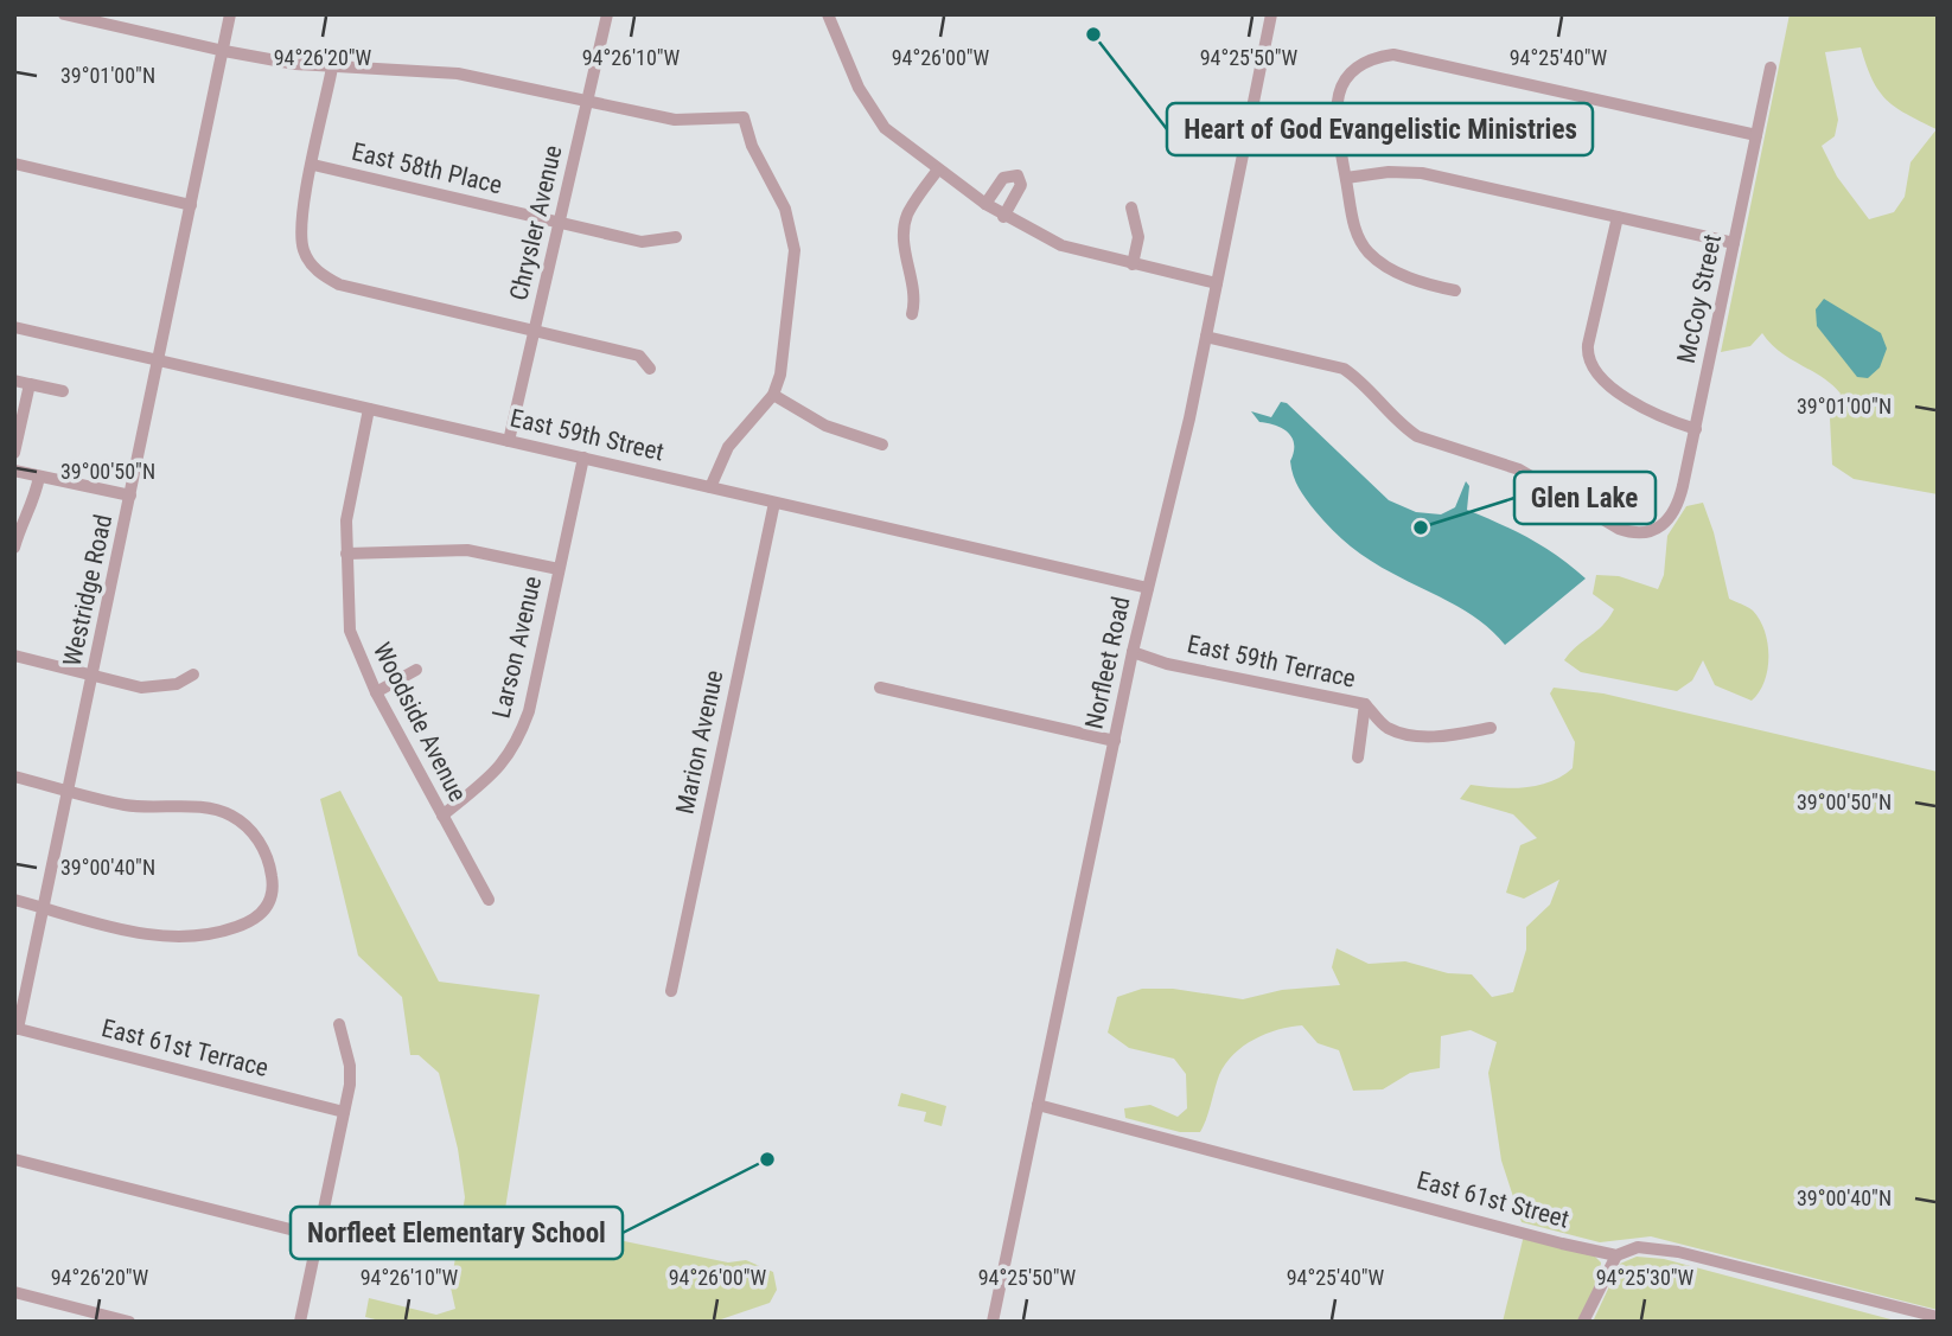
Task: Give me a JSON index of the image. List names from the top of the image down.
{
  "streets": {
    "street": [
      "East 58th Place",
      "Chrysler Avenue",
      "McCoy Street",
      "East 59th Street",
      "Westridge Road",
      "Larson Avenue",
      "East 59th Terrace",
      "Norfleet Road",
      "Woodside Avenue",
      "Marion Avenue",
      "East 61st Terrace",
      "East 61st Street"
    ]
  },
  "crossings": [
    ["East 58th Place", "Chrysler Avenue"],
    ["Chrysler Avenue", "East 59th Street"],
    ["McCoy Street", "Norfleet Road"],
    ["East 59th Street", "Westridge Road"],
    ["East 59th Street", "Larson Avenue"],
    ["East 59th Street", "Norfleet Road"],
    ["East 59th Street", "Woodside Avenue"],
    ["East 59th Street", "Marion Avenue"],
    ["Westridge Road", "East 61st Terrace"],
    ["Larson Avenue", "Woodside Avenue"],
    ["East 59th Terrace", "Norfleet Road"],
    ["Norfleet Road", "East 61st Street"]
  ],
  "places": ["Heart of God Evangelistic Ministries", "Glen Lake", "Norfleet Elementary School"],
  "coordinates": [
    "94°26'20\"W",
    "94°26'10\"W",
    "94°26'00\"W",
    "94°25'50\"W",
    "94°25'40\"W",
    "39°01'00\"N",
    "39°00'50\"N",
    "39°00'40\"N",
    "94°25'30\"W"
  ]
}
